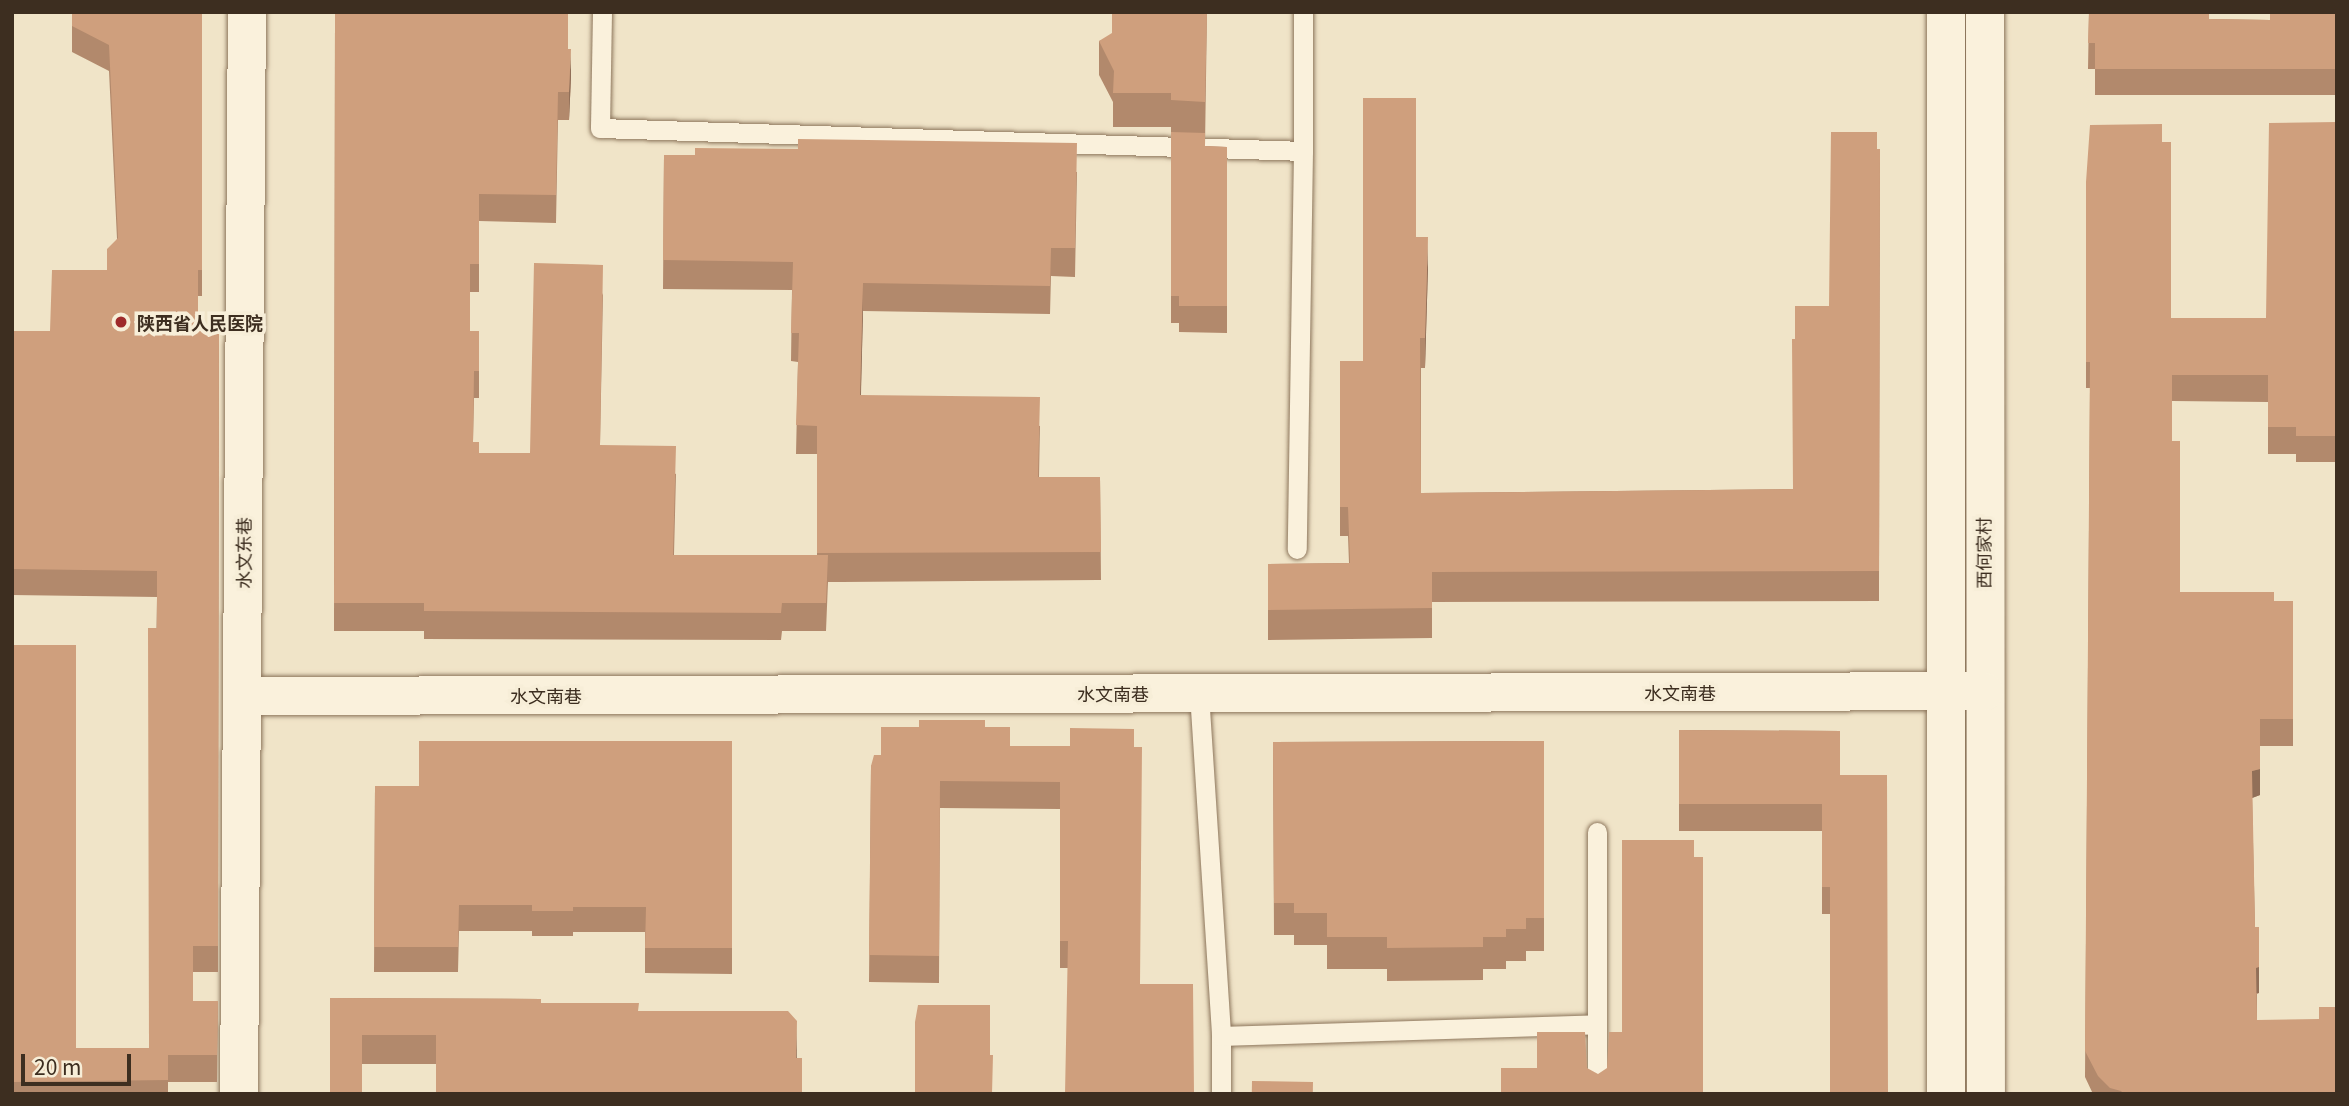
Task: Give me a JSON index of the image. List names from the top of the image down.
{
  "streets": {
    "street": ["水文东巷", "西何家村", "水文南巷"]
  },
  "crossings": [
    ["水文东巷", "水文南巷"],
    ["西何家村", "水文南巷"]
  ],
  "places": ["陕西省人民医院"],
  "scale_bar": "20 m"
}
